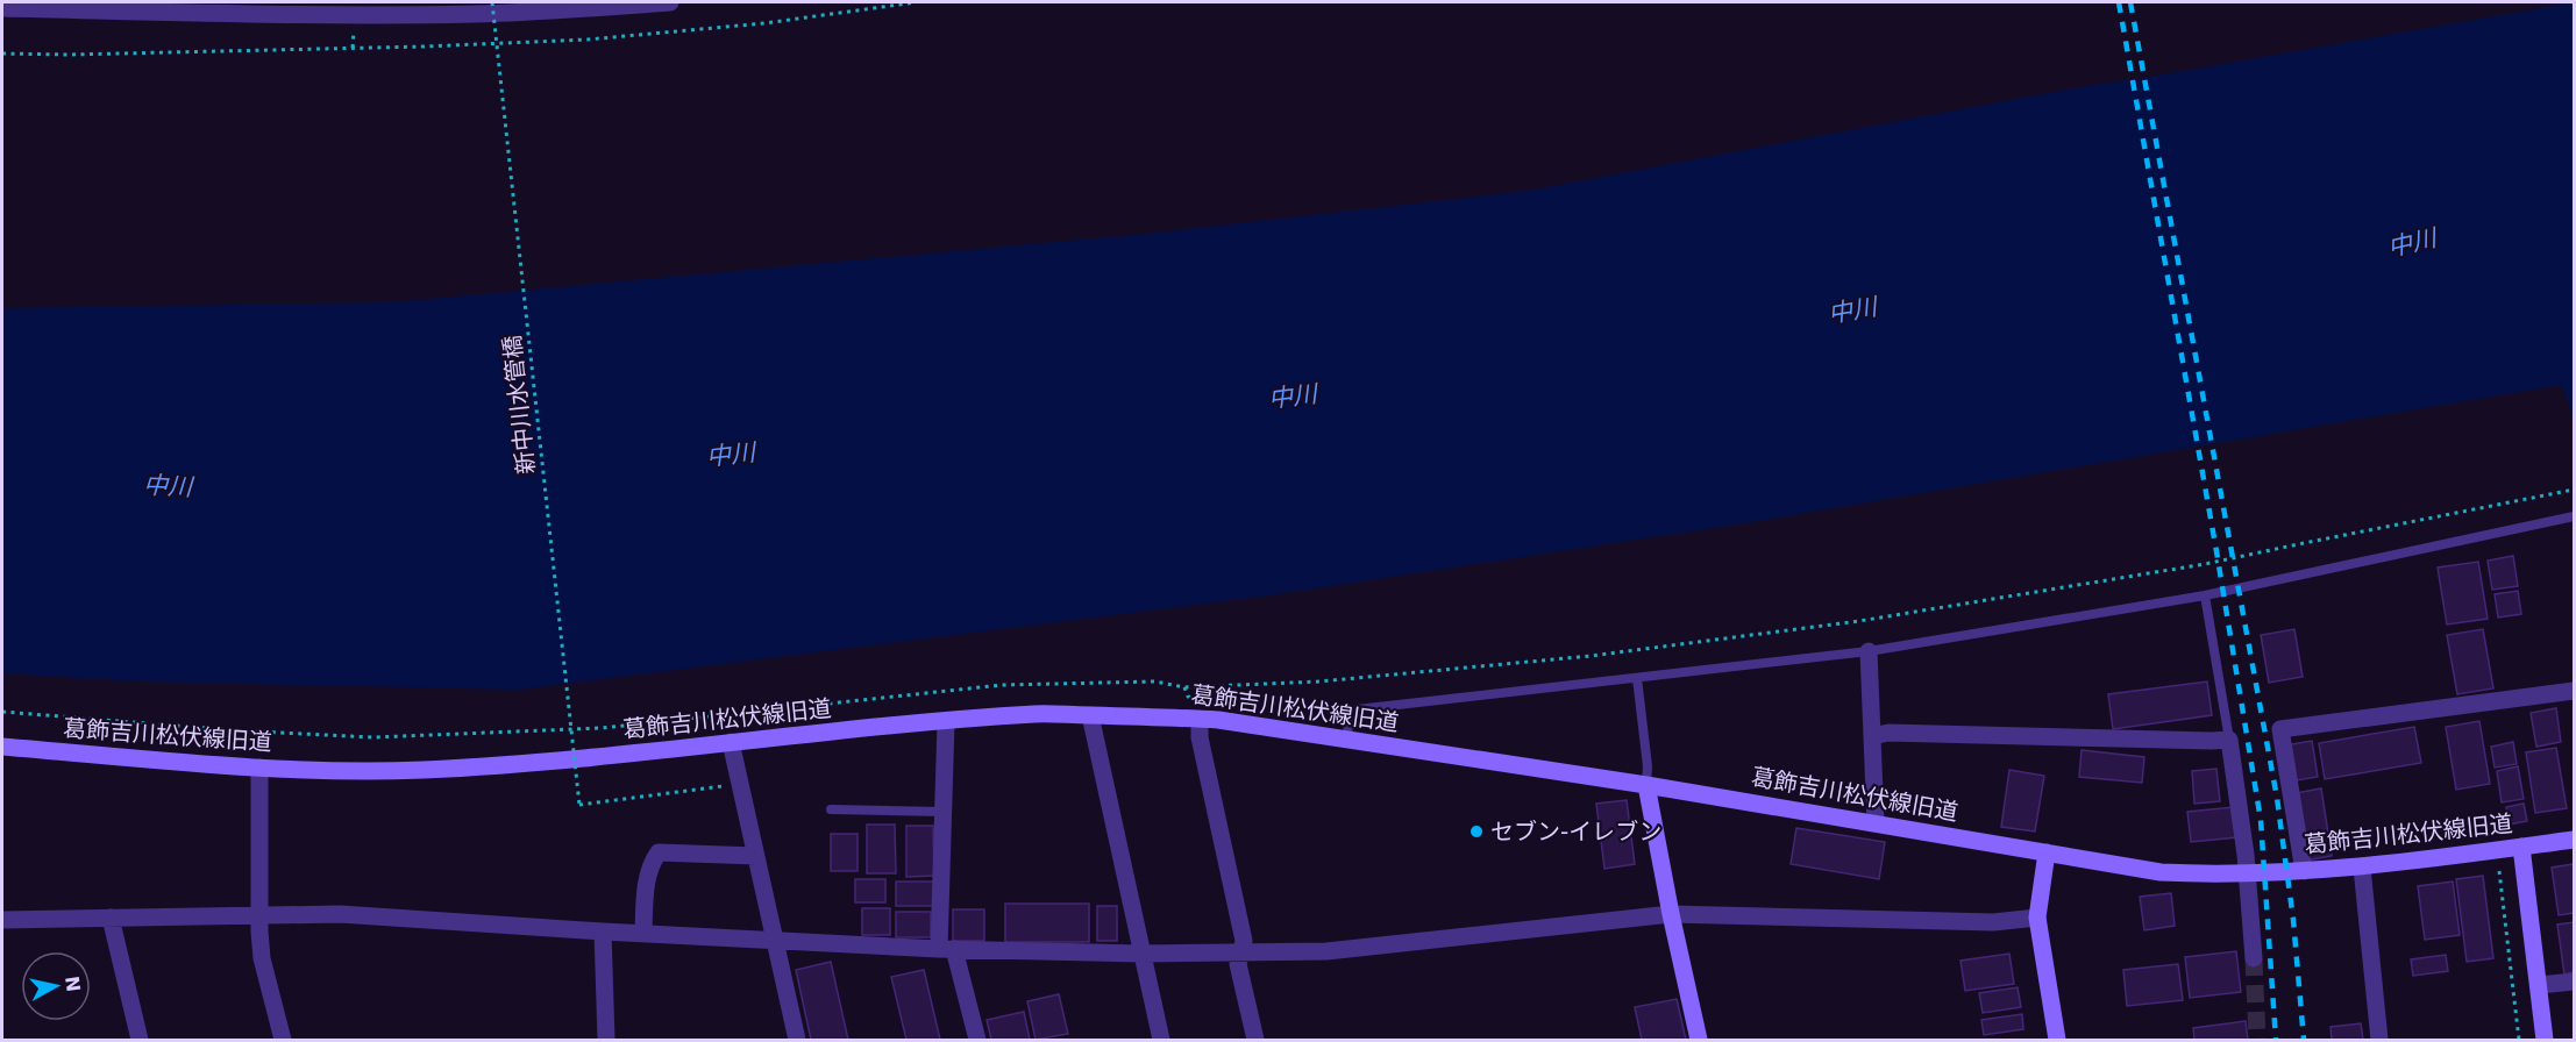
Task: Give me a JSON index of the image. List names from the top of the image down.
{
  "streets": {
    "street": ["葛飾吉川松伏線旧道"],
    "path": ["新中川水管橋"]
  },
  "water": ["中川"],
  "places": ["セブン-イレブン"],
  "north": "right"
}
